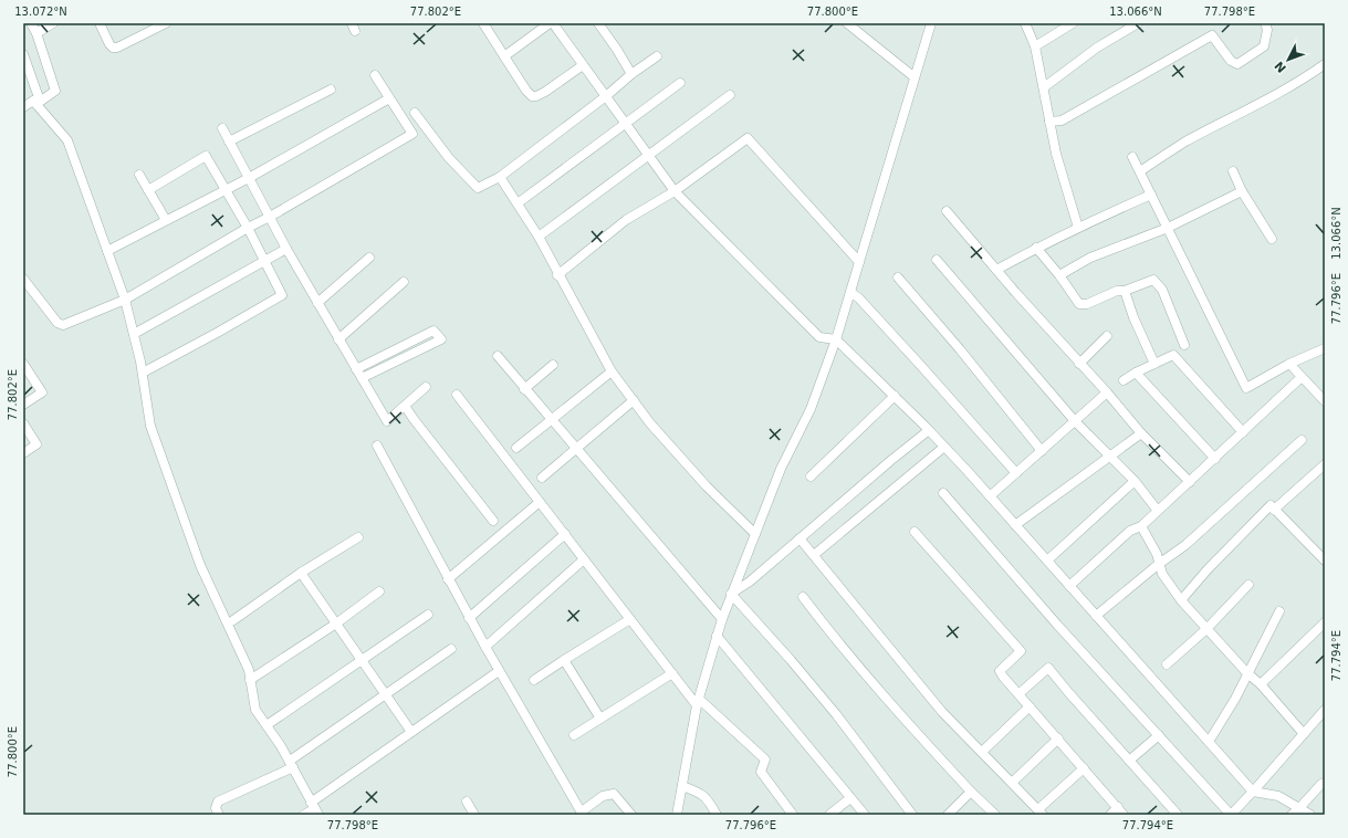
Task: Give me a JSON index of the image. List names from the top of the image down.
{
  "north": "bottom left",
  "coordinates": [
    "13.072°N",
    "77.802°E",
    "77.800°E",
    "13.066°N",
    "77.798°E",
    "77.796°E",
    "77.794°E"
  ]
}
